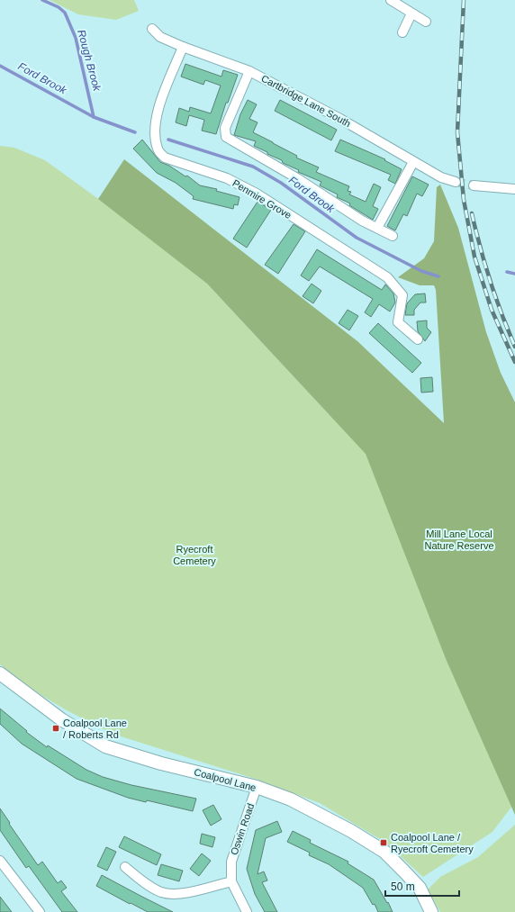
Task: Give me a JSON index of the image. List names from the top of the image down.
{
  "streets": {
    "street": [
      "Cartbridge Lane South",
      "Penmire Grove",
      "Coalpool Lane",
      "Oswin Road"
    ]
  },
  "crossings": [
    ["Cartbridge Lane South", "Penmire Grove"],
    ["Coalpool Lane", "Oswin Road"]
  ],
  "water": ["Rough Brook", "Ford Brook"],
  "parks": ["Mill Lane Local Nature Reserve", "Ryecroft Cemetery"],
  "places": {
    "transit": ["Coalpool Lane / Roberts Rd", "Coalpool Lane / Ryecroft Cemetery"]
  },
  "scale_bar": "50 m"
}
